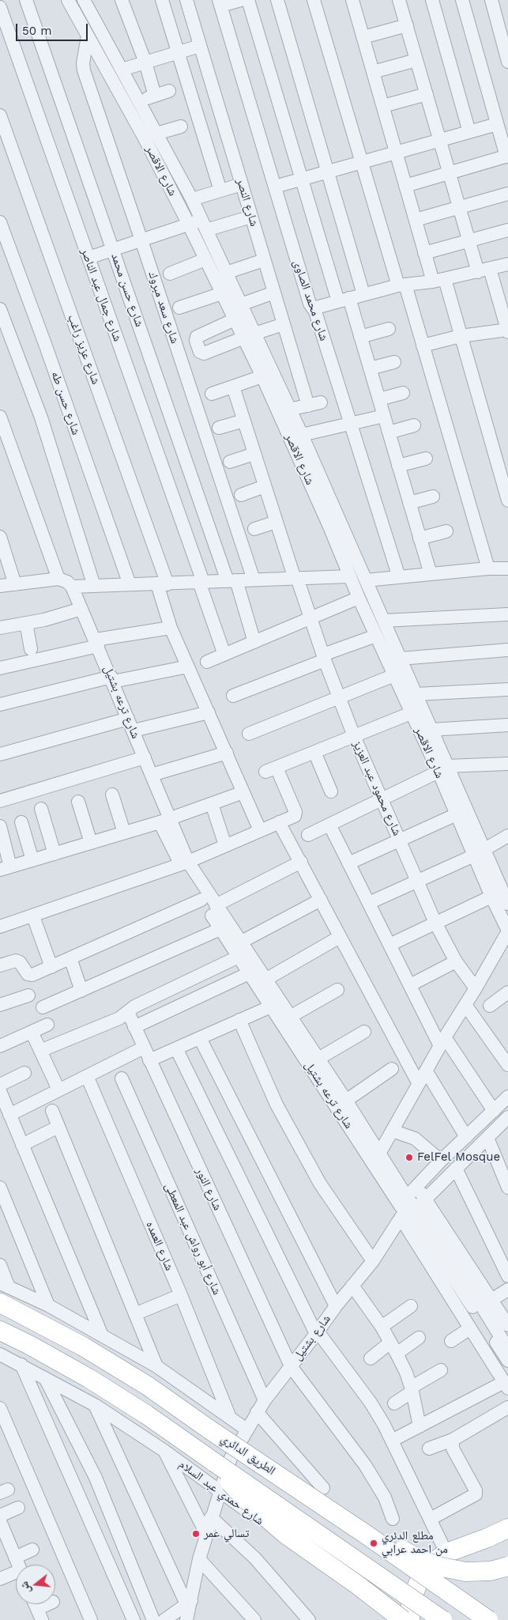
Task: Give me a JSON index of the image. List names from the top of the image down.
{
  "streets": {
    "highway": ["الطريق الدائري"],
    "street": [
      "شارع الاقصر",
      "شارع النصر",
      "شارع حسن محمد",
      "شارع جمال عبد الناصر",
      "شارع محمد الصاوى",
      "شارع سعد مبروك",
      "شارع عزيز راغب",
      "شارع حسن طه",
      "شارع ترعه بشتيل",
      "شارع محمود عبد العزيز",
      "شارع النور",
      "شارع أبو رواش عبد المعطى",
      "شارع العمده",
      "شارع بشتيل",
      "شارع حمدي عبد السلام"
    ]
  },
  "crossings": [
    ["شارع الاقصر", "شارع النصر"],
    ["شارع الاقصر", "شارع سعد مبروك"],
    ["شارع ترعه بشتيل", "شارع بشتيل"],
    ["شارع النور", "شارع بشتيل"],
    ["شارع أبو رواش عبد المعطى", "شارع بشتيل"],
    ["شارع بشتيل", "شارع حمدي عبد السلام"]
  ],
  "places": ["FelFel Mosque", "تسالي عمر", "مطلع الدئري من احمد عرابي"],
  "scale_bar": "50 m",
  "north": "left"
}
